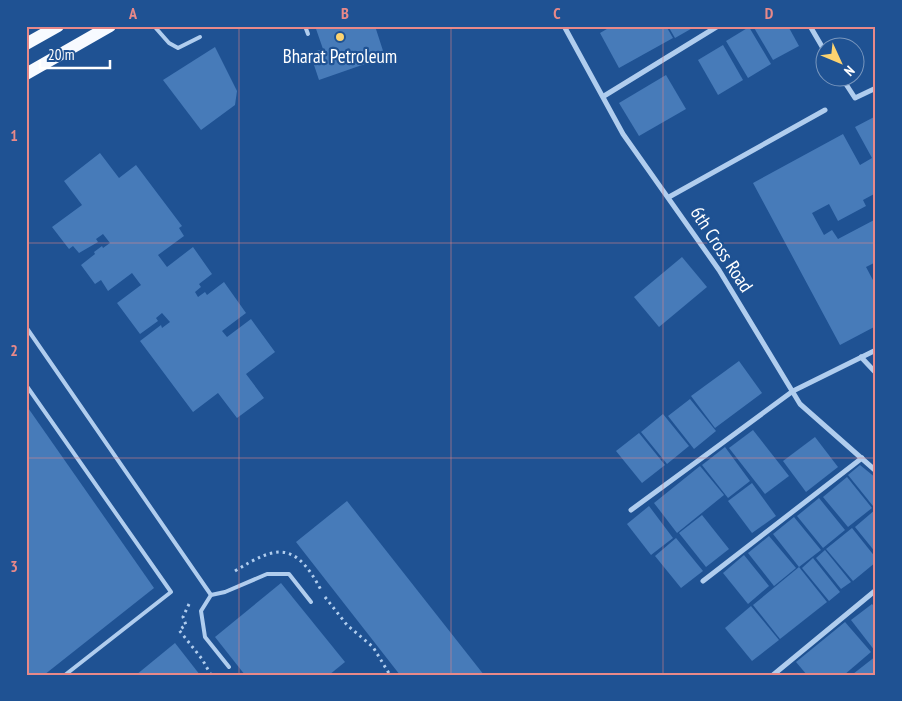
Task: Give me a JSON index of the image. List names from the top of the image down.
{
  "streets": {
    "street": ["6th Cross Road"]
  },
  "places": ["Bharat Petroleum"],
  "scale_bar": "20 m",
  "north": "bottom right",
  "grid": {
    "columns": [
      "A",
      "B",
      "C",
      "D"
    ],
    "rows": ["1", "2", "3"]
  }
}
